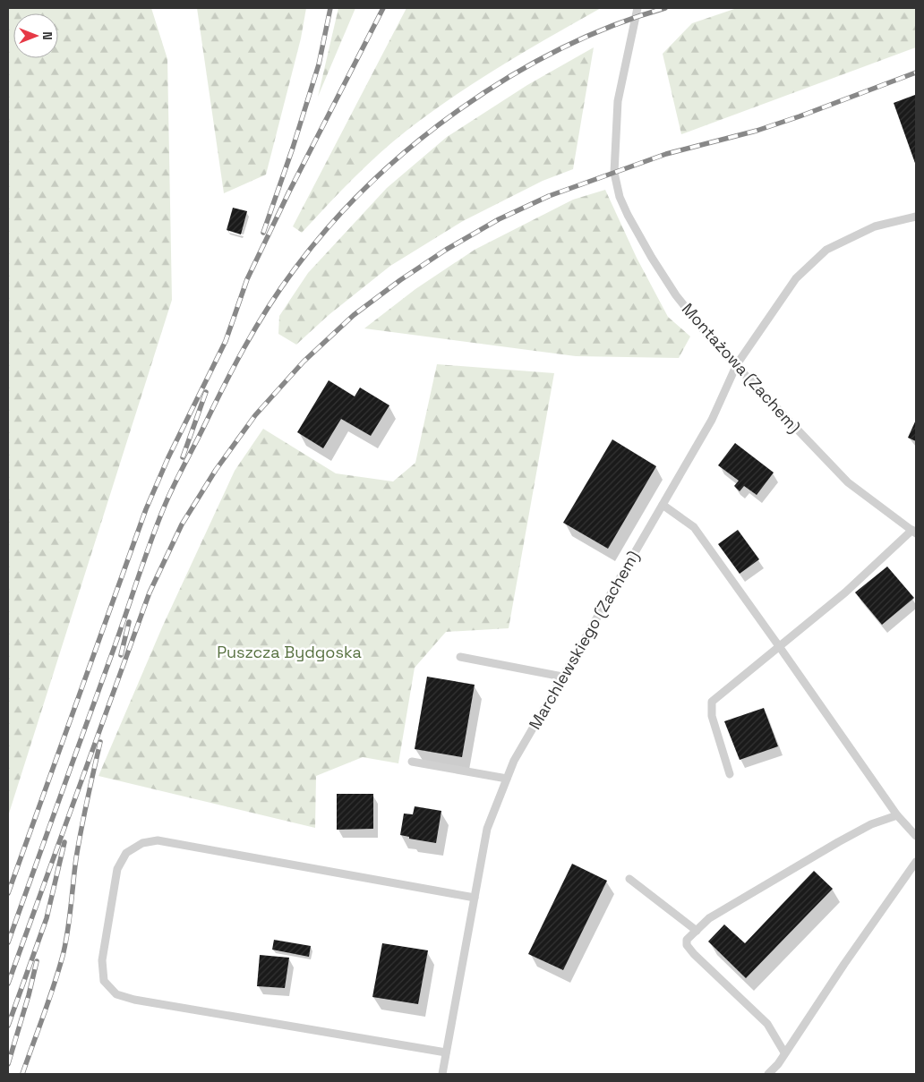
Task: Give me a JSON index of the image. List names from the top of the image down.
{
  "streets": {
    "lane": ["Montażowa (Zachem)", "Marchlewskiego (Zachem)"]
  },
  "crossings": [
    ["Montażowa (Zachem)", "Marchlewskiego (Zachem)"]
  ],
  "parks": ["Puszcza Bydgoska"],
  "north": "right"
}
